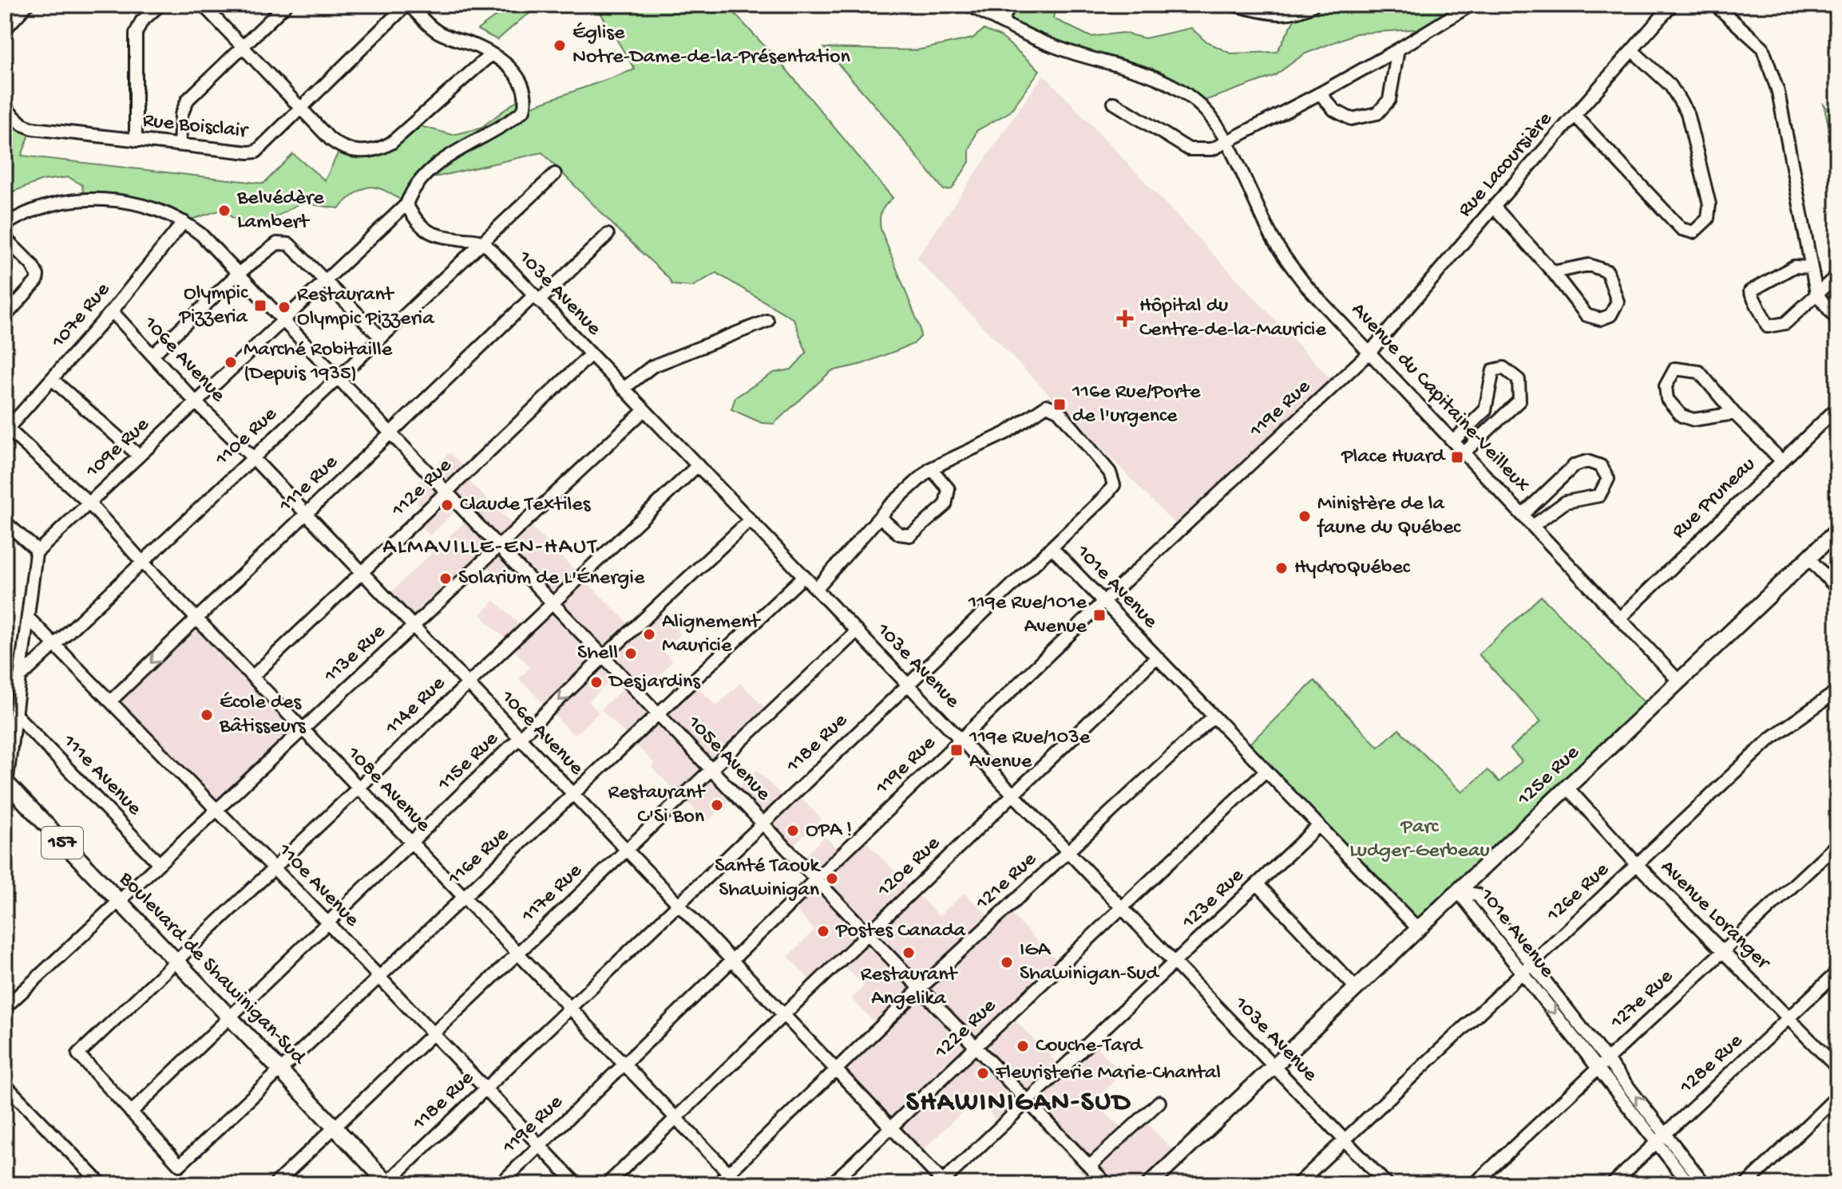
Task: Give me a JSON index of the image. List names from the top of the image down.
{
  "streets": {
    "main road": ["125e Rue", "157", "Boulevard de Shawinigan-Sud"],
    "street": [
      "Rue Boisclair",
      "Rue Lacoursière",
      "103e Avenue",
      "107e Rue",
      "106e Avenue",
      "Avenue du Capitaine-Veilleux",
      "119e Rue",
      "110e Rue",
      "109e Rue",
      "111e Rue",
      "112e Rue",
      "Rue Pruneau",
      "101e Avenue",
      "113e Rue",
      "114e Rue",
      "118e Rue",
      "105e Avenue",
      "115e Rue",
      "111e Avenue",
      "108e Avenue",
      "116e Rue",
      "120e Rue",
      "121e Rue",
      "110e Avenue",
      "126e Rue",
      "117e Rue",
      "123e Rue",
      "Avenue Loranger",
      "127e Rue",
      "122e Rue",
      "128e Rue"
    ]
  },
  "crossings": [
    ["Rue Lacoursière", "Avenue du Capitaine-Veilleux"],
    ["Rue Lacoursière", "119e Rue"],
    ["103e Avenue", "119e Rue"],
    ["103e Avenue", "110e Rue"],
    ["103e Avenue", "111e Rue"],
    ["103e Avenue", "112e Rue"],
    ["103e Avenue", "113e Rue"],
    ["103e Avenue", "114e Rue"],
    ["103e Avenue", "118e Rue"],
    ["103e Avenue", "115e Rue"],
    ["103e Avenue", "125e Rue"],
    ["103e Avenue", "116e Rue"],
    ["103e Avenue", "120e Rue"],
    ["103e Avenue", "121e Rue"],
    ["103e Avenue", "126e Rue"],
    ["103e Avenue", "117e Rue"],
    ["103e Avenue", "123e Rue"],
    ["103e Avenue", "122e Rue"],
    ["107e Rue", "106e Avenue"],
    ["107e Rue", "105e Avenue"],
    ["107e Rue", "108e Avenue"],
    ["106e Avenue", "119e Rue"],
    ["106e Avenue", "110e Rue"],
    ["106e Avenue", "109e Rue"],
    ["106e Avenue", "111e Rue"],
    ["106e Avenue", "112e Rue"],
    ["106e Avenue", "113e Rue"],
    ["106e Avenue", "114e Rue"],
    ["106e Avenue", "118e Rue"],
    ["106e Avenue", "115e Rue"],
    ["106e Avenue", "116e Rue"],
    ["106e Avenue", "120e Rue"],
    ["106e Avenue", "121e Rue"],
    ["106e Avenue", "117e Rue"],
    ["106e Avenue", "123e Rue"],
    ["106e Avenue", "122e Rue"],
    ["Avenue du Capitaine-Veilleux", "119e Rue"],
    ["Avenue du Capitaine-Veilleux", "Rue Pruneau"],
    ["Avenue du Capitaine-Veilleux", "125e Rue"],
    ["119e Rue", "101e Avenue"],
    ["119e Rue", "105e Avenue"],
    ["119e Rue", "108e Avenue"],
    ["119e Rue", "110e Avenue"],
    ["110e Rue", "105e Avenue"],
    ["110e Rue", "108e Avenue"],
    ["110e Rue", "110e Avenue"],
    ["109e Rue", "105e Avenue"],
    ["109e Rue", "108e Avenue"],
    ["111e Rue", "105e Avenue"],
    ["111e Rue", "108e Avenue"],
    ["111e Rue", "110e Avenue"],
    ["112e Rue", "105e Avenue"],
    ["112e Rue", "108e Avenue"],
    ["101e Avenue", "118e Rue"],
    ["101e Avenue", "125e Rue"],
    ["101e Avenue", "120e Rue"],
    ["101e Avenue", "121e Rue"],
    ["101e Avenue", "126e Rue"],
    ["101e Avenue", "123e Rue"],
    ["101e Avenue", "127e Rue"],
    ["101e Avenue", "122e Rue"],
    ["101e Avenue", "128e Rue"],
    ["113e Rue", "105e Avenue"],
    ["113e Rue", "111e Avenue"],
    ["113e Rue", "108e Avenue"],
    ["113e Rue", "110e Avenue"],
    ["113e Rue", "Boulevard de Shawinigan-Sud"],
    ["114e Rue", "105e Avenue"],
    ["114e Rue", "115e Rue"],
    ["114e Rue", "108e Avenue"],
    ["114e Rue", "116e Rue"],
    ["114e Rue", "110e Avenue"],
    ["114e Rue", "Boulevard de Shawinigan-Sud"],
    ["118e Rue", "105e Avenue"],
    ["118e Rue", "108e Avenue"],
    ["118e Rue", "110e Avenue"],
    ["118e Rue", "Boulevard de Shawinigan-Sud"],
    ["105e Avenue", "115e Rue"],
    ["105e Avenue", "116e Rue"],
    ["105e Avenue", "120e Rue"],
    ["105e Avenue", "121e Rue"],
    ["105e Avenue", "117e Rue"],
    ["105e Avenue", "123e Rue"],
    ["105e Avenue", "122e Rue"],
    ["115e Rue", "108e Avenue"],
    ["115e Rue", "116e Rue"],
    ["115e Rue", "110e Avenue"],
    ["115e Rue", "Boulevard de Shawinigan-Sud"],
    ["125e Rue", "Avenue Loranger"],
    ["108e Avenue", "116e Rue"],
    ["108e Avenue", "120e Rue"],
    ["108e Avenue", "121e Rue"],
    ["108e Avenue", "117e Rue"],
    ["116e Rue", "110e Avenue"],
    ["116e Rue", "Boulevard de Shawinigan-Sud"],
    ["110e Avenue", "117e Rue"],
    ["126e Rue", "Avenue Loranger"],
    ["117e Rue", "Boulevard de Shawinigan-Sud"],
    ["Avenue Loranger", "127e Rue"],
    ["Avenue Loranger", "128e Rue"]
  ],
  "districts": ["ALMAVILLE-EN-HAUT", "SHAWINIGAN-SUD"],
  "parks": ["Parc Ludger-Gerbeau"],
  "places": {
    "other": [
      "Église Notre-Dame-de-la-Présentation",
      "Belvédère Lambert",
      "Restaurant Olympic Pizzeria",
      "Marché Robitaille (Depuis 1935)",
      "Claude Textiles",
      "Ministère de la faune du Québec",
      "HydroQuébec",
      "Solarium de L'Énergie",
      "Alignement Mauricie",
      "Shell",
      "Desjardins",
      "École des Bâtisseurs",
      "Restaurant C'Si Bon",
      "OPA !",
      "Santé Taouk Shawinigan",
      "Postes Canada",
      "Restaurant Angelika",
      "IGA Shawinigan-Sud",
      "Couche-Tard",
      "Fleuristerie Marie-Chantal"
    ],
    "transit": [
      "Olympic Pizzeria",
      "116e Rue/Porte de l'urgence",
      "Place Huard",
      "119e Rue/101e Avenue",
      "119e Rue/103e Avenue"
    ],
    "health": ["Hôpital du Centre-de-la-Mauricie"]
  }
}
